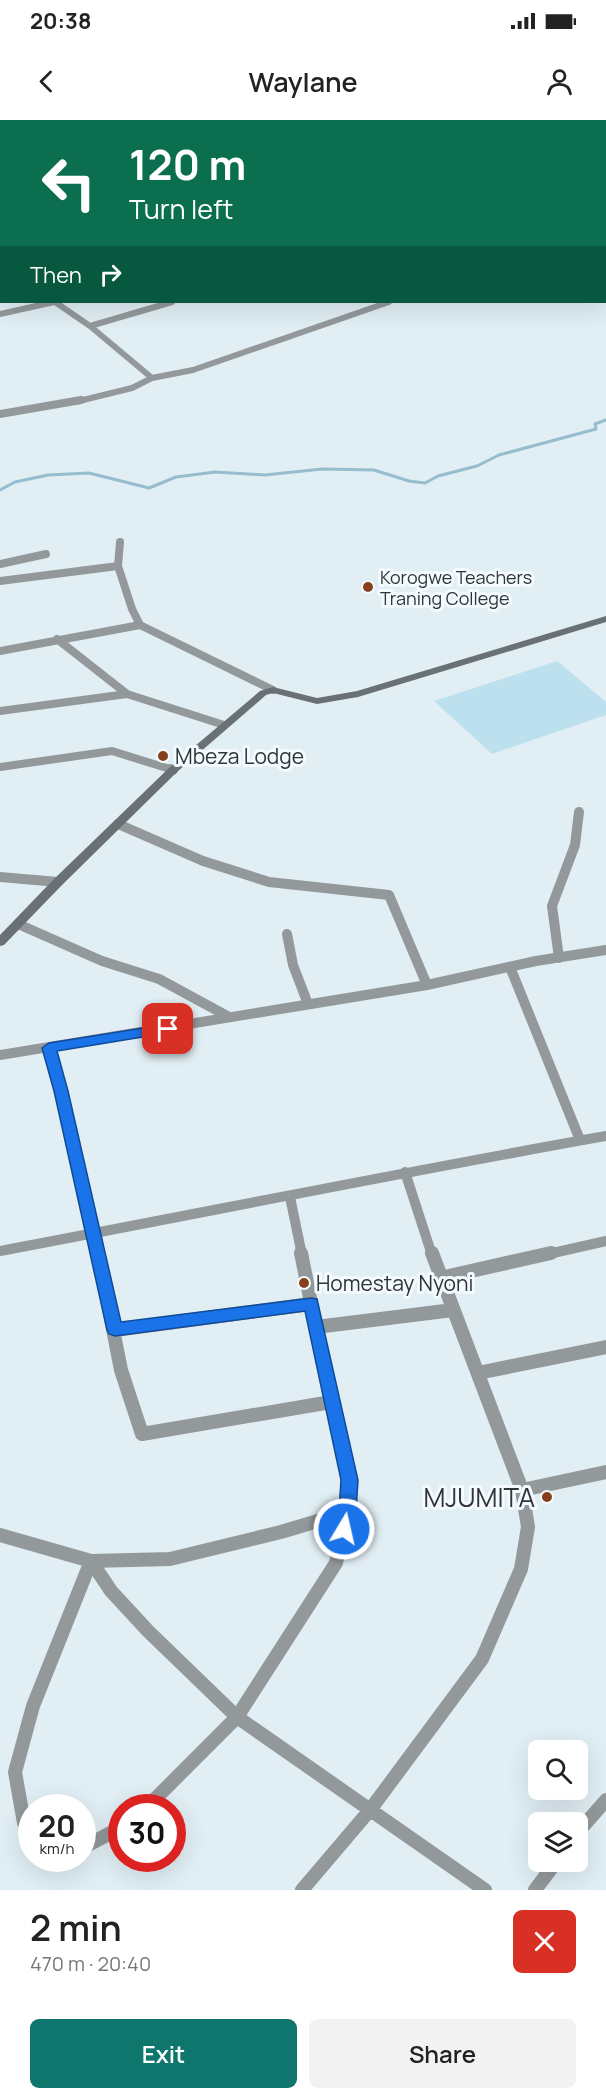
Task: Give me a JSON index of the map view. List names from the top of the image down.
{
  "places": [
    "Korogwe Teachers Traning College",
    "Mbeza Lodge",
    "Homestay Nyoni",
    "MJUMITA"
  ],
  "page": {
    "status": "20:38",
    "header": "Waylane",
    "turn": ["120 m", "Turn left"],
    "then": "Then",
    "speed": "20 km/h",
    "limit": "30",
    "heading": ["2 min", "470 m · 20:40"],
    "buttons": ["Exit", "Share"]
  }
}
